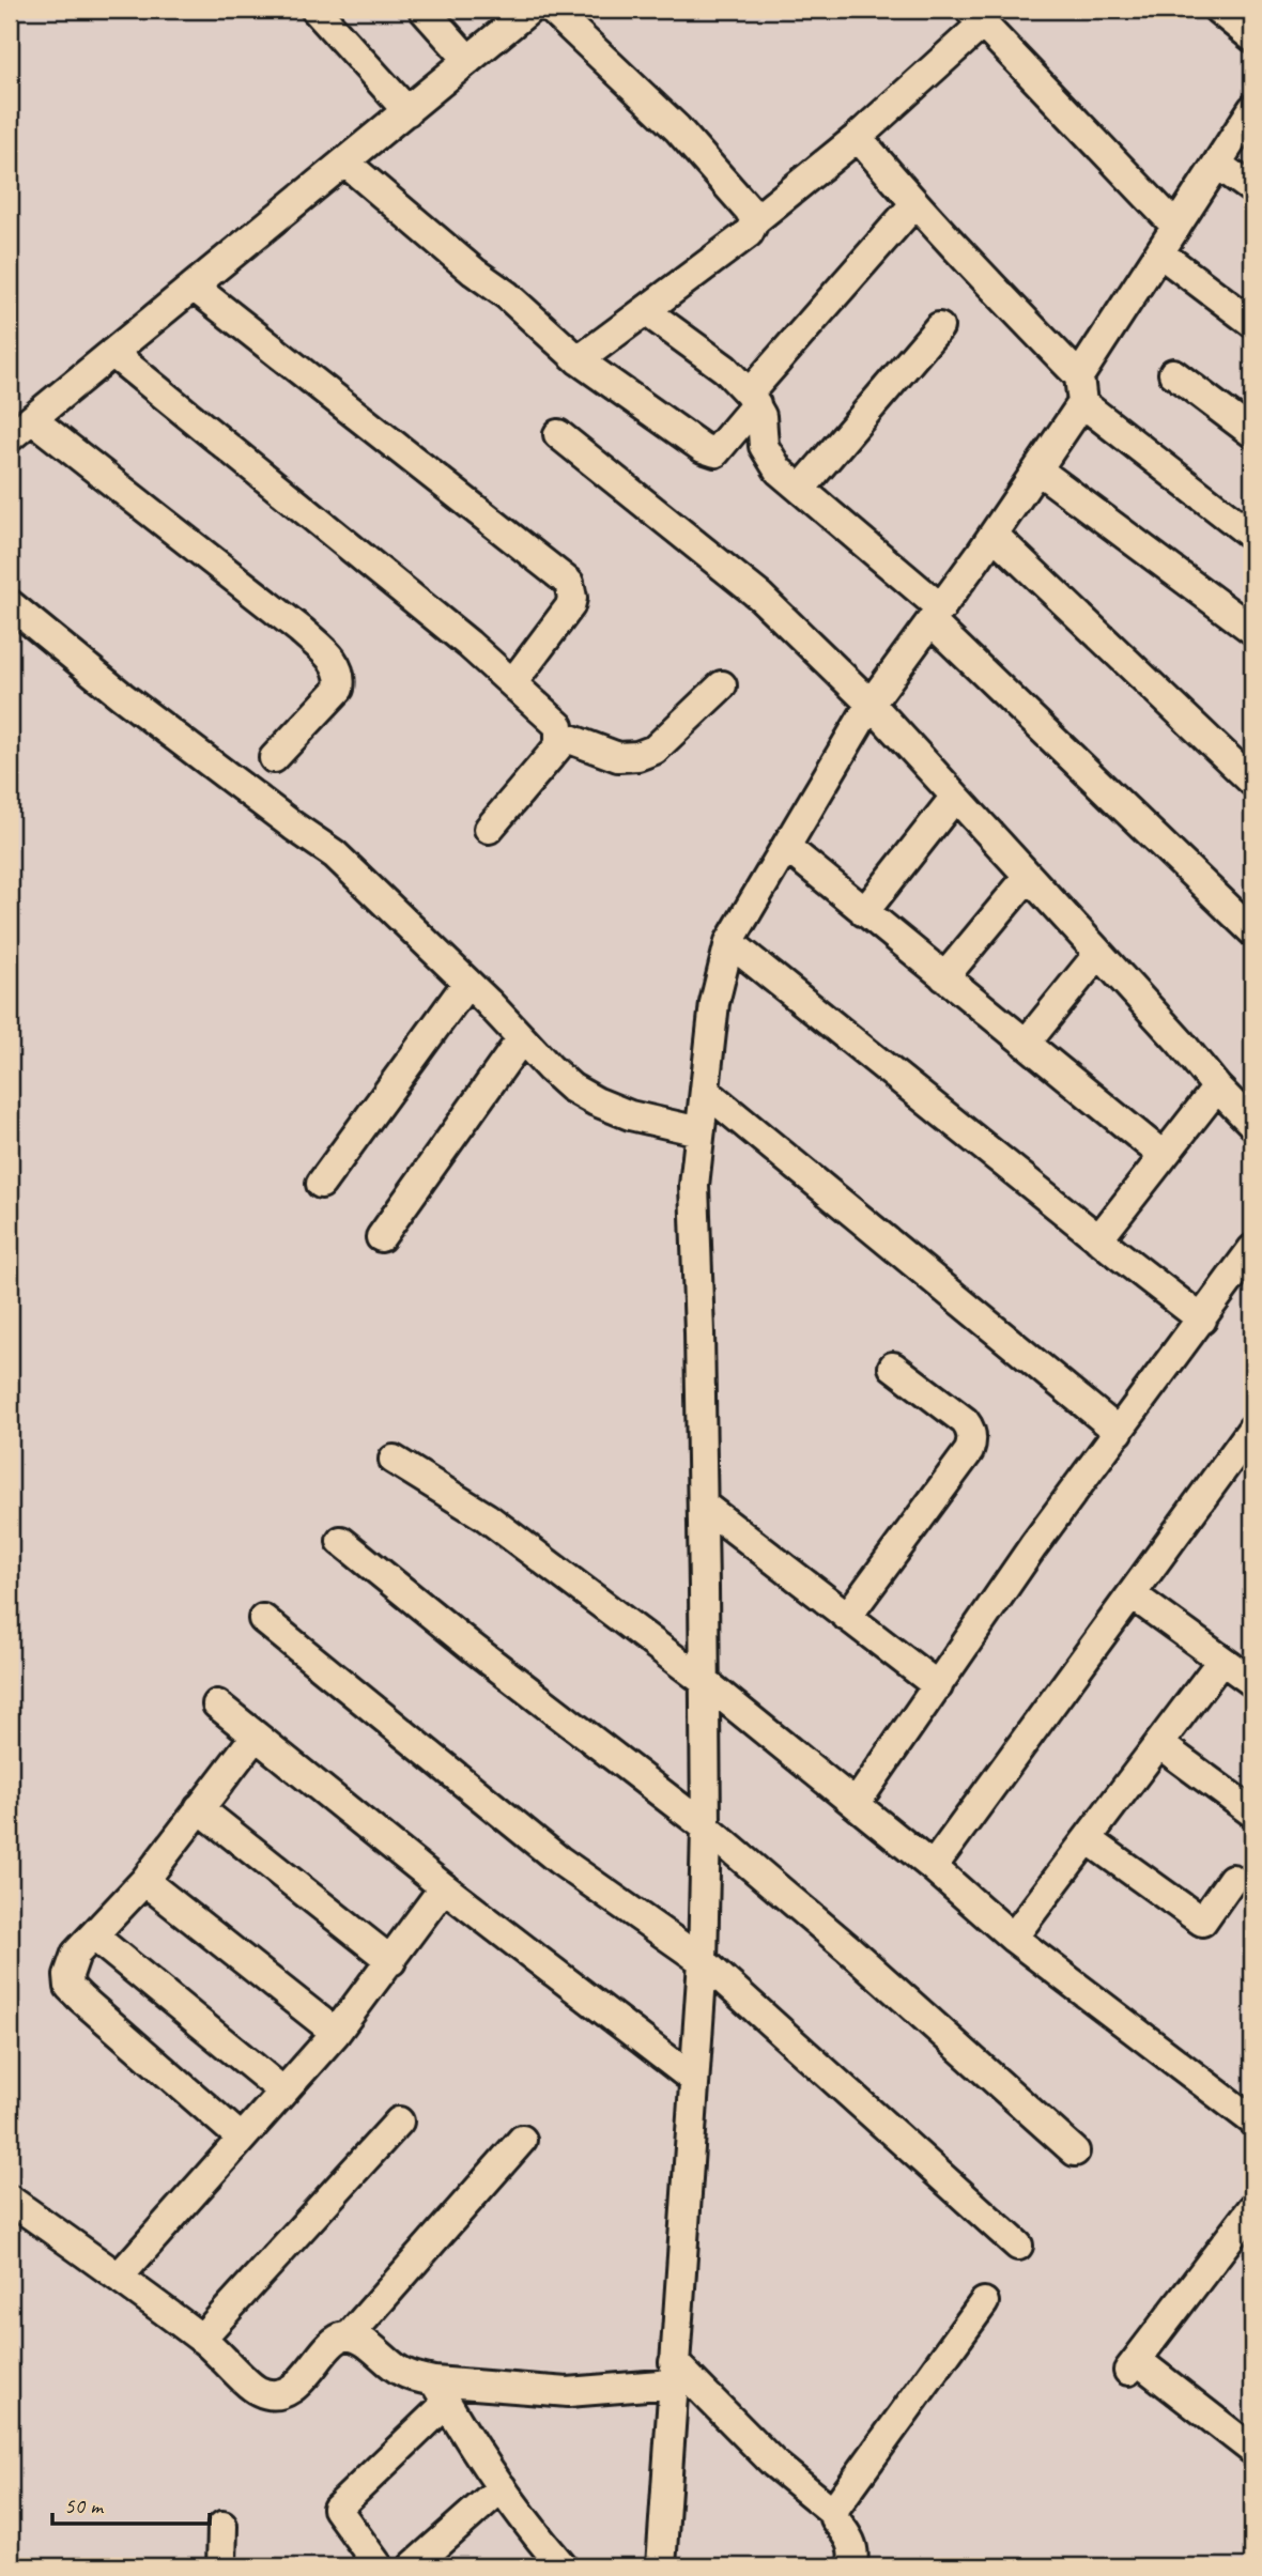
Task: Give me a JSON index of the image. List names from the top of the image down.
{
  "scale_bar": "50 m"
}
